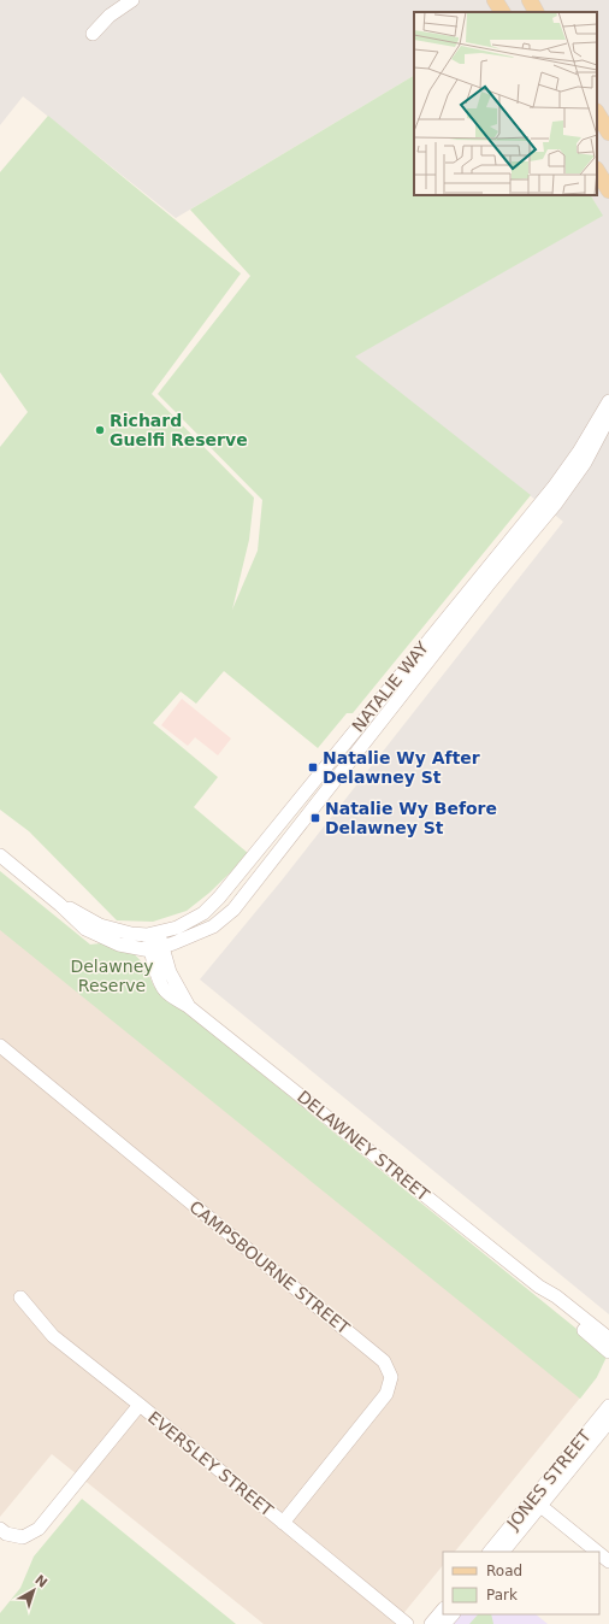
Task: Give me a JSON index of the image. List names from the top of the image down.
{
  "streets": {
    "street": [
      "NATALIE WAY",
      "DELAWNEY STREET",
      "CAMPSBOURNE STREET",
      "EVERSLEY STREET",
      "JONES STREET"
    ]
  },
  "crossings": [
    ["NATALIE WAY", "DELAWNEY STREET"],
    ["CAMPSBOURNE STREET", "EVERSLEY STREET"]
  ],
  "parks": ["Delawney Reserve"],
  "places": {
    "other": ["Richard Guelfi Reserve"],
    "transit": ["Natalie Wy After Delawney St", "Natalie Wy Before Delawney St"]
  },
  "legend": ["Road", "Park"],
  "north": "top right"
}
